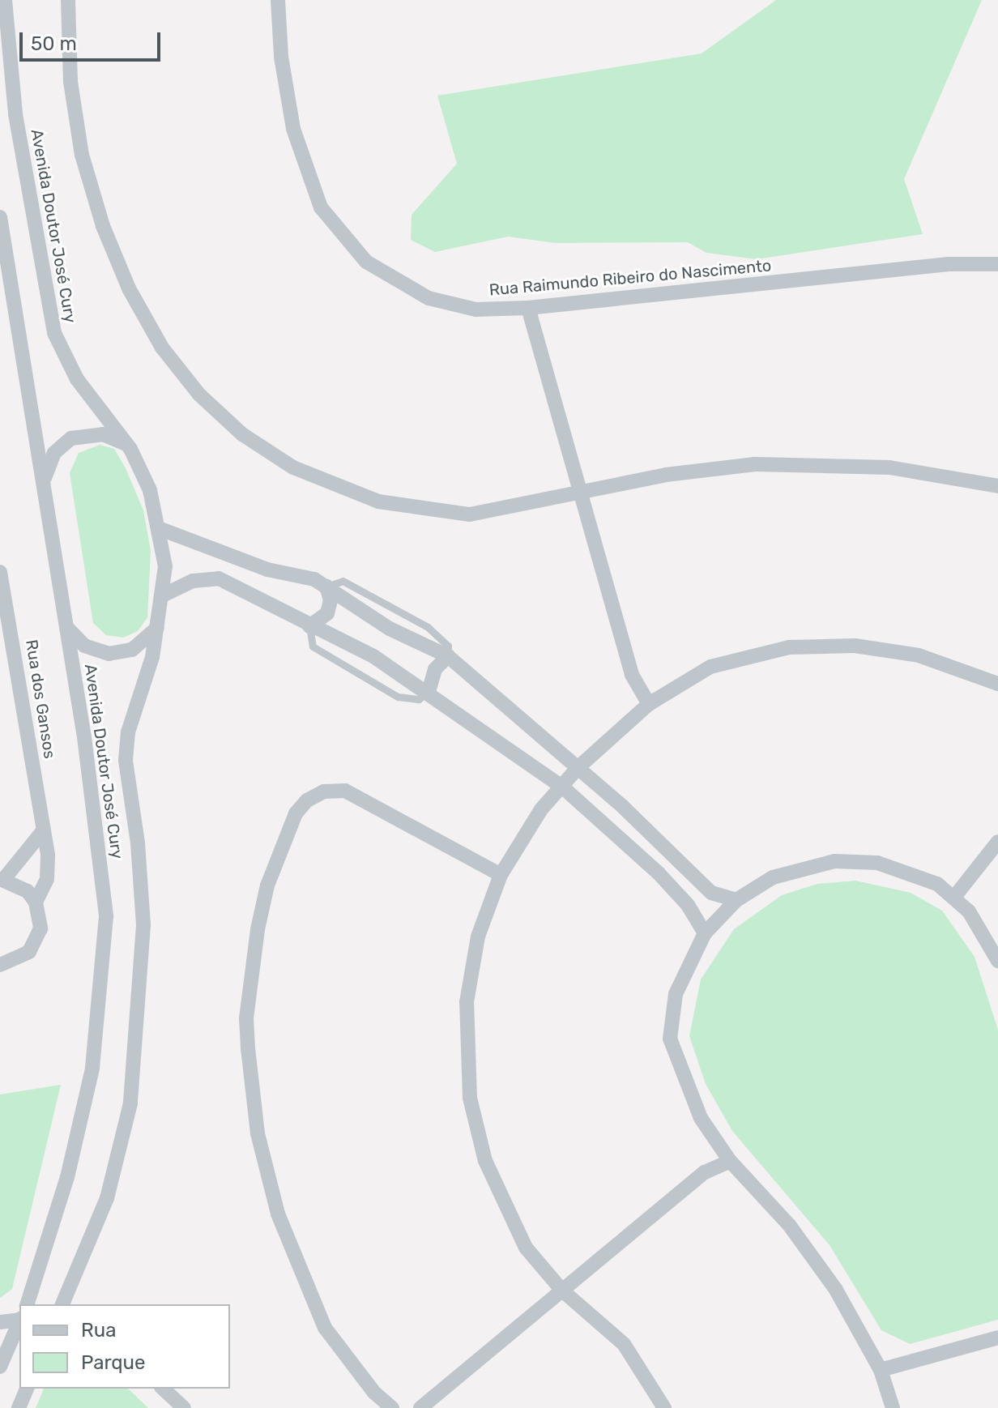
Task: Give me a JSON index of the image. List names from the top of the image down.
{
  "streets": {
    "street": ["Avenida Doutor José Cury", "Rua Raimundo Ribeiro do Nascimento", "Rua dos Gansos"]
  },
  "legend": ["Rua", "Parque"],
  "scale_bar": "50 m"
}
